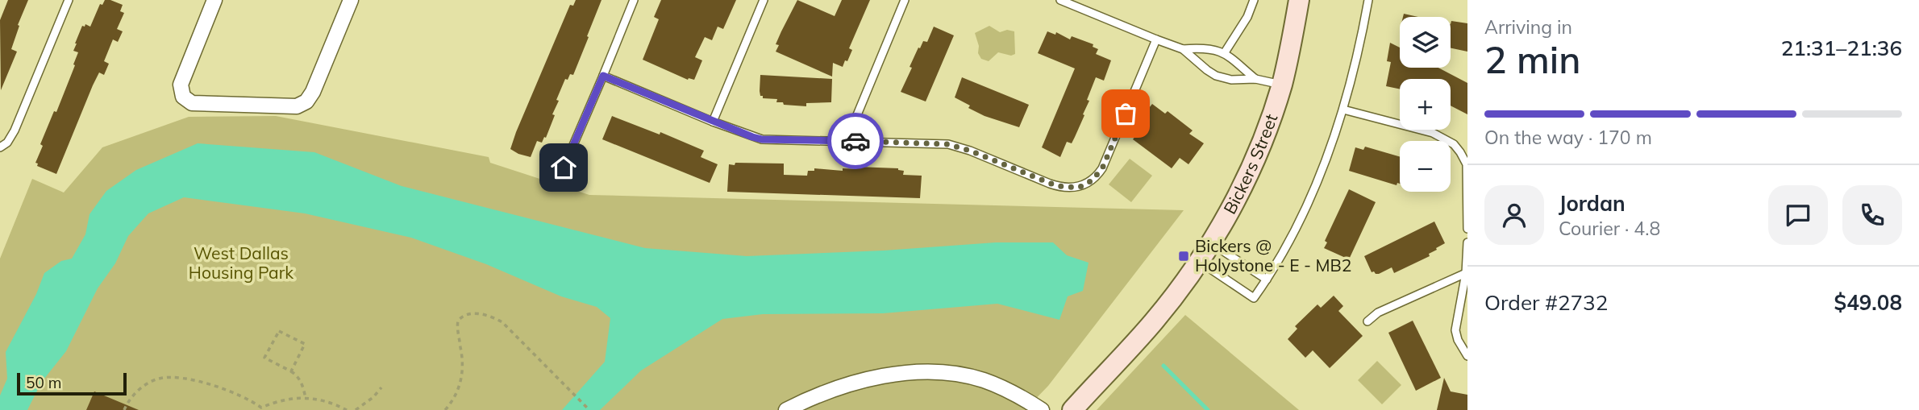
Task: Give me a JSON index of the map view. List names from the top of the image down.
{
  "streets": {
    "street": ["Bickers Street"]
  },
  "parks": ["West Dallas Housing Park"],
  "places": {
    "transit": ["Bickers @ Holystone - E - MB2"]
  },
  "scale_bar": "50 m",
  "page": {
    "heading": ["2 min", "Arriving in", "21:31–21:36"],
    "panel": [
      "Jordan",
      "Courier · 4.8",
      "Order #2732",
      "$49.08"
    ],
    "map_buttons": ["+", "−"],
    "bar": "On the way · 170 m",
    "scale": "50 m"
  }
}
